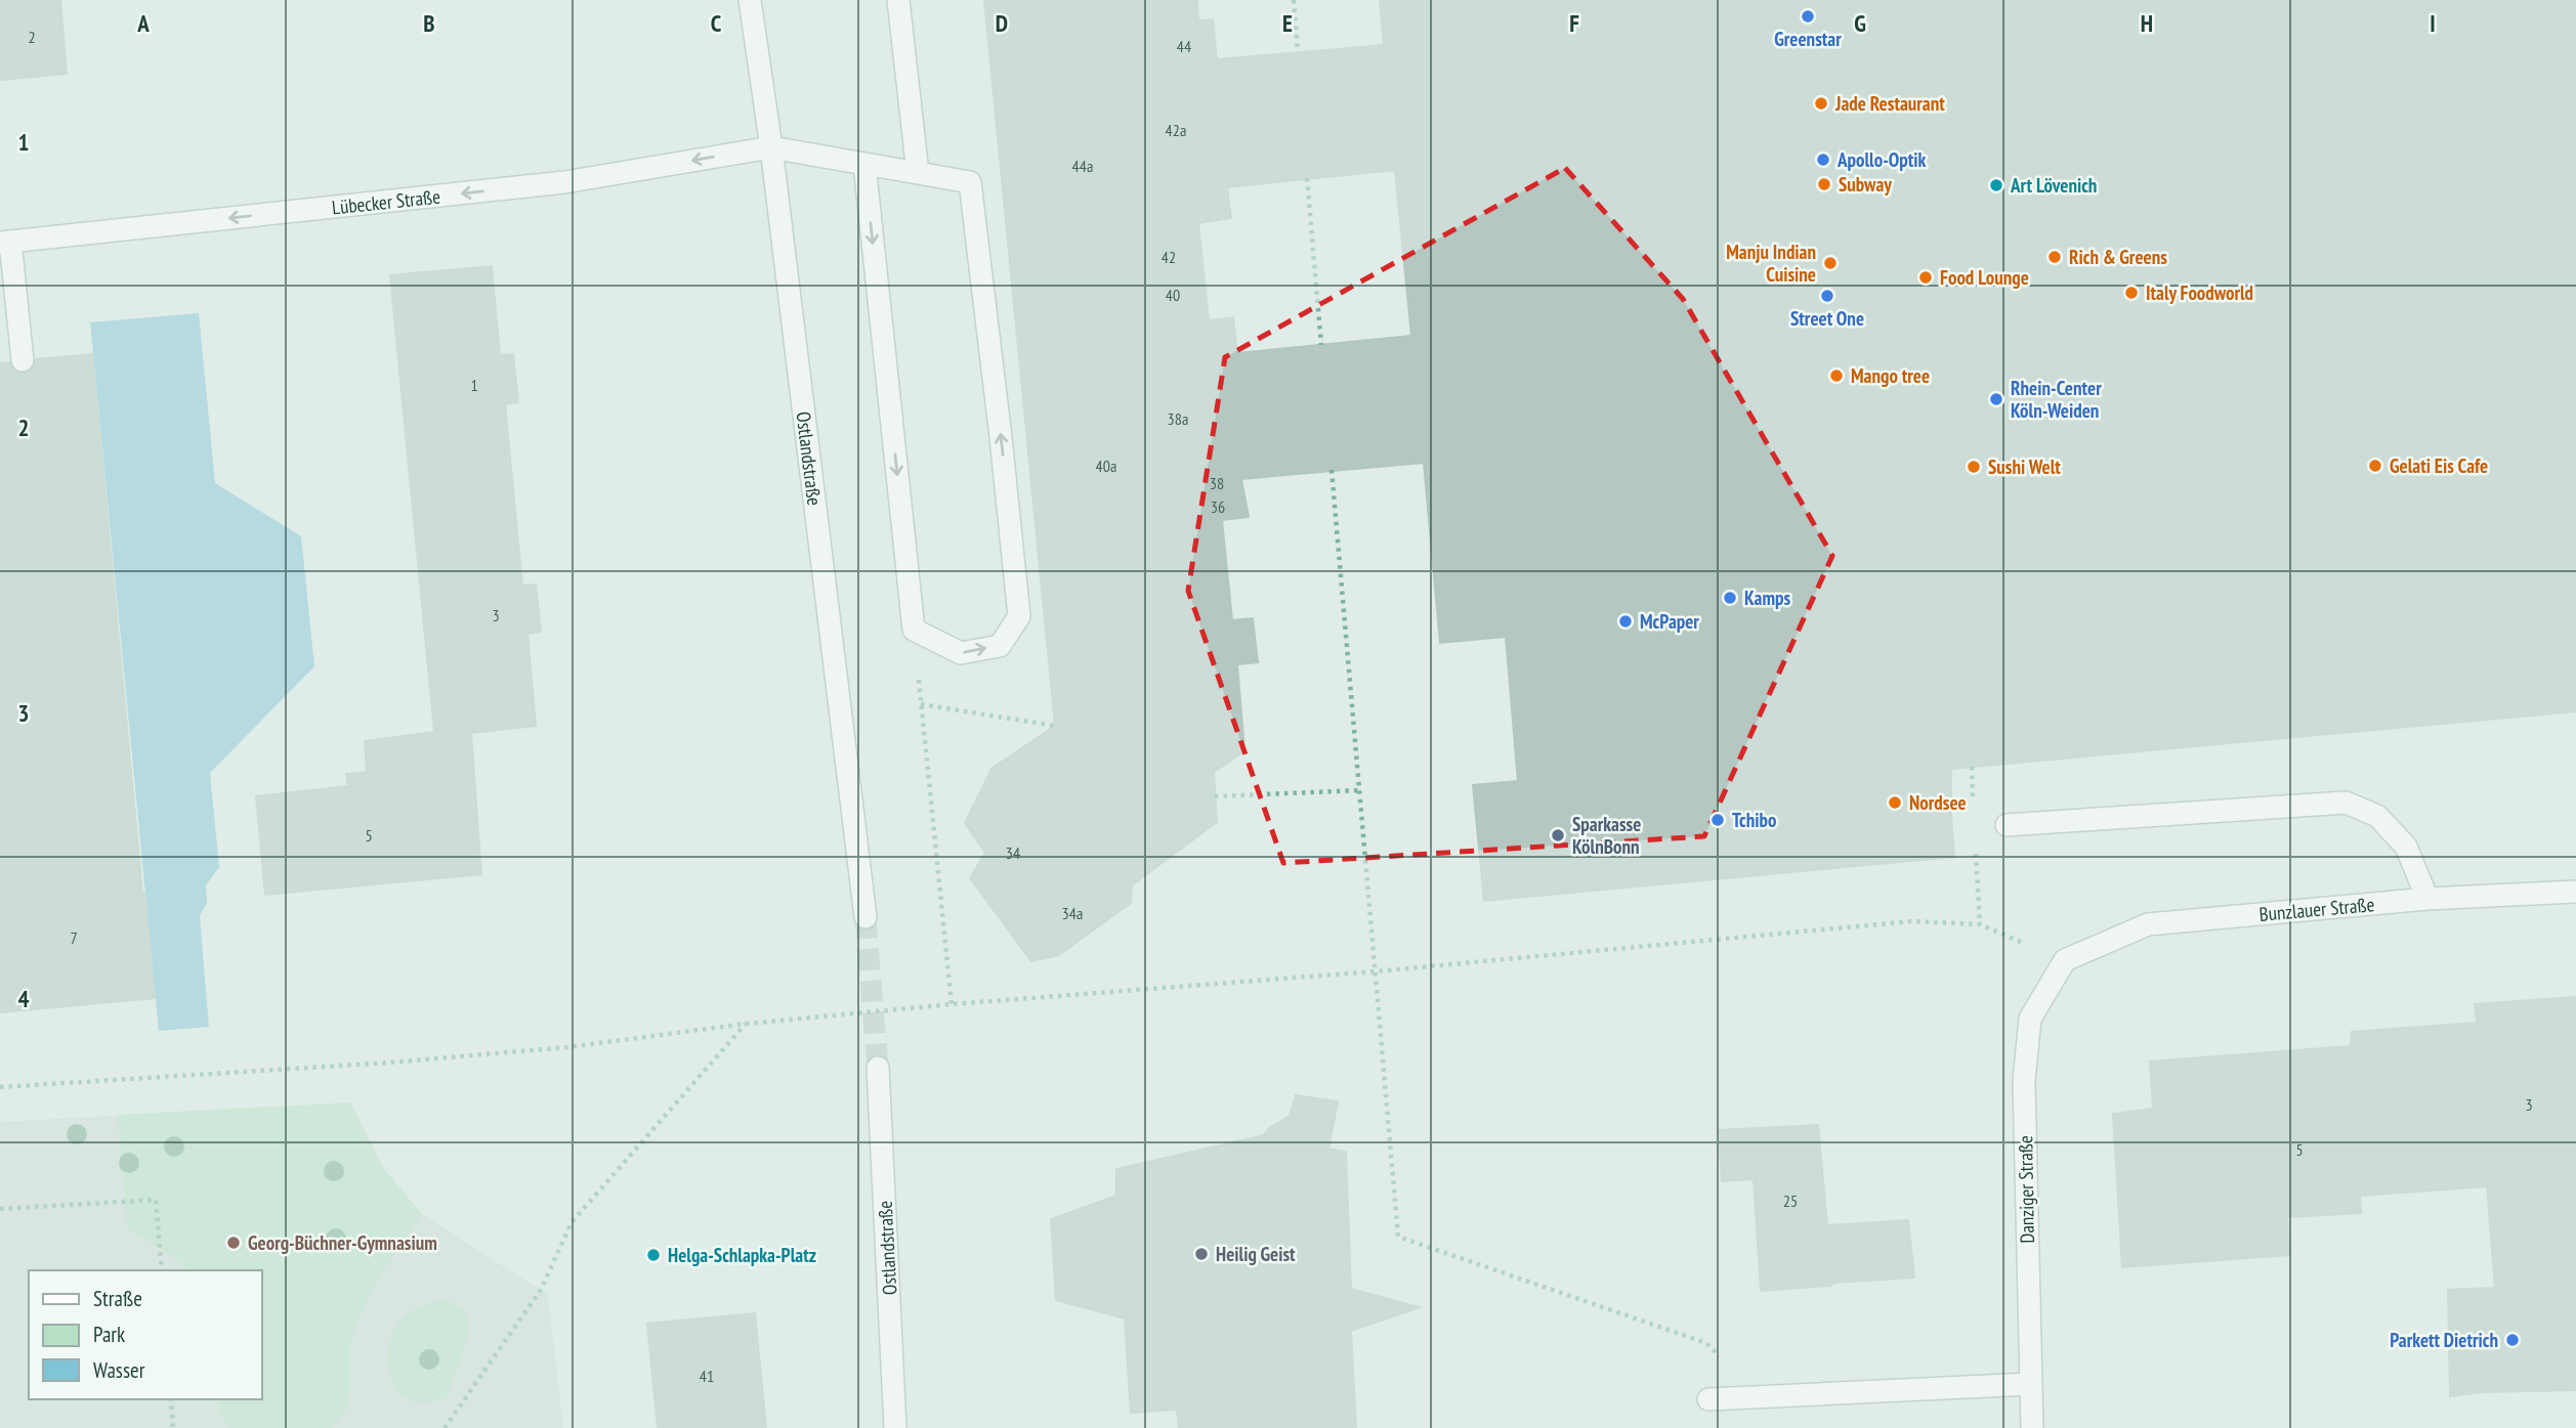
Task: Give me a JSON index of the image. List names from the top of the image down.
{
  "streets": {
    "street": [
      "Lübecker Straße",
      "Ostlandstraße",
      "Bunzlauer Straße",
      "Danziger Straße"
    ]
  },
  "crossings": [
    ["Lübecker Straße", "Ostlandstraße"],
    ["Bunzlauer Straße", "Danziger Straße"]
  ],
  "places": [
    "Greenstar",
    "Jade Restaurant",
    "Apollo-Optik",
    "Subway",
    "Art Lövenich",
    "Rich & Greens",
    "Manju Indian Cuisine",
    "Food Lounge",
    "Italy Foodworld",
    "Street One",
    "Mango tree",
    "Rhein-Center Köln-Weiden",
    "Gelati Eis Cafe",
    "Sushi Welt",
    "Kamps",
    "McPaper",
    "Nordsee",
    "Tchibo",
    "Sparkasse KölnBonn",
    "Georg-Büchner-Gymnasium",
    "Heilig Geist",
    "Helga-Schlapka-Platz",
    "Parkett Dietrich"
  ],
  "house_numbers": [
    "2",
    "44",
    "42a",
    "44a",
    "42",
    "40",
    "1",
    "38a",
    "40a",
    "38",
    "36",
    "3",
    "5",
    "34",
    "34a",
    "7",
    "3",
    "5",
    "25",
    "41"
  ],
  "legend": ["Straße", "Park", "Wasser"],
  "grid": {
    "columns": [
      "A",
      "B",
      "C",
      "D",
      "E",
      "F",
      "G",
      "H",
      "I"
    ],
    "rows": [
      "1",
      "2",
      "3",
      "4"
    ]
  }
}
